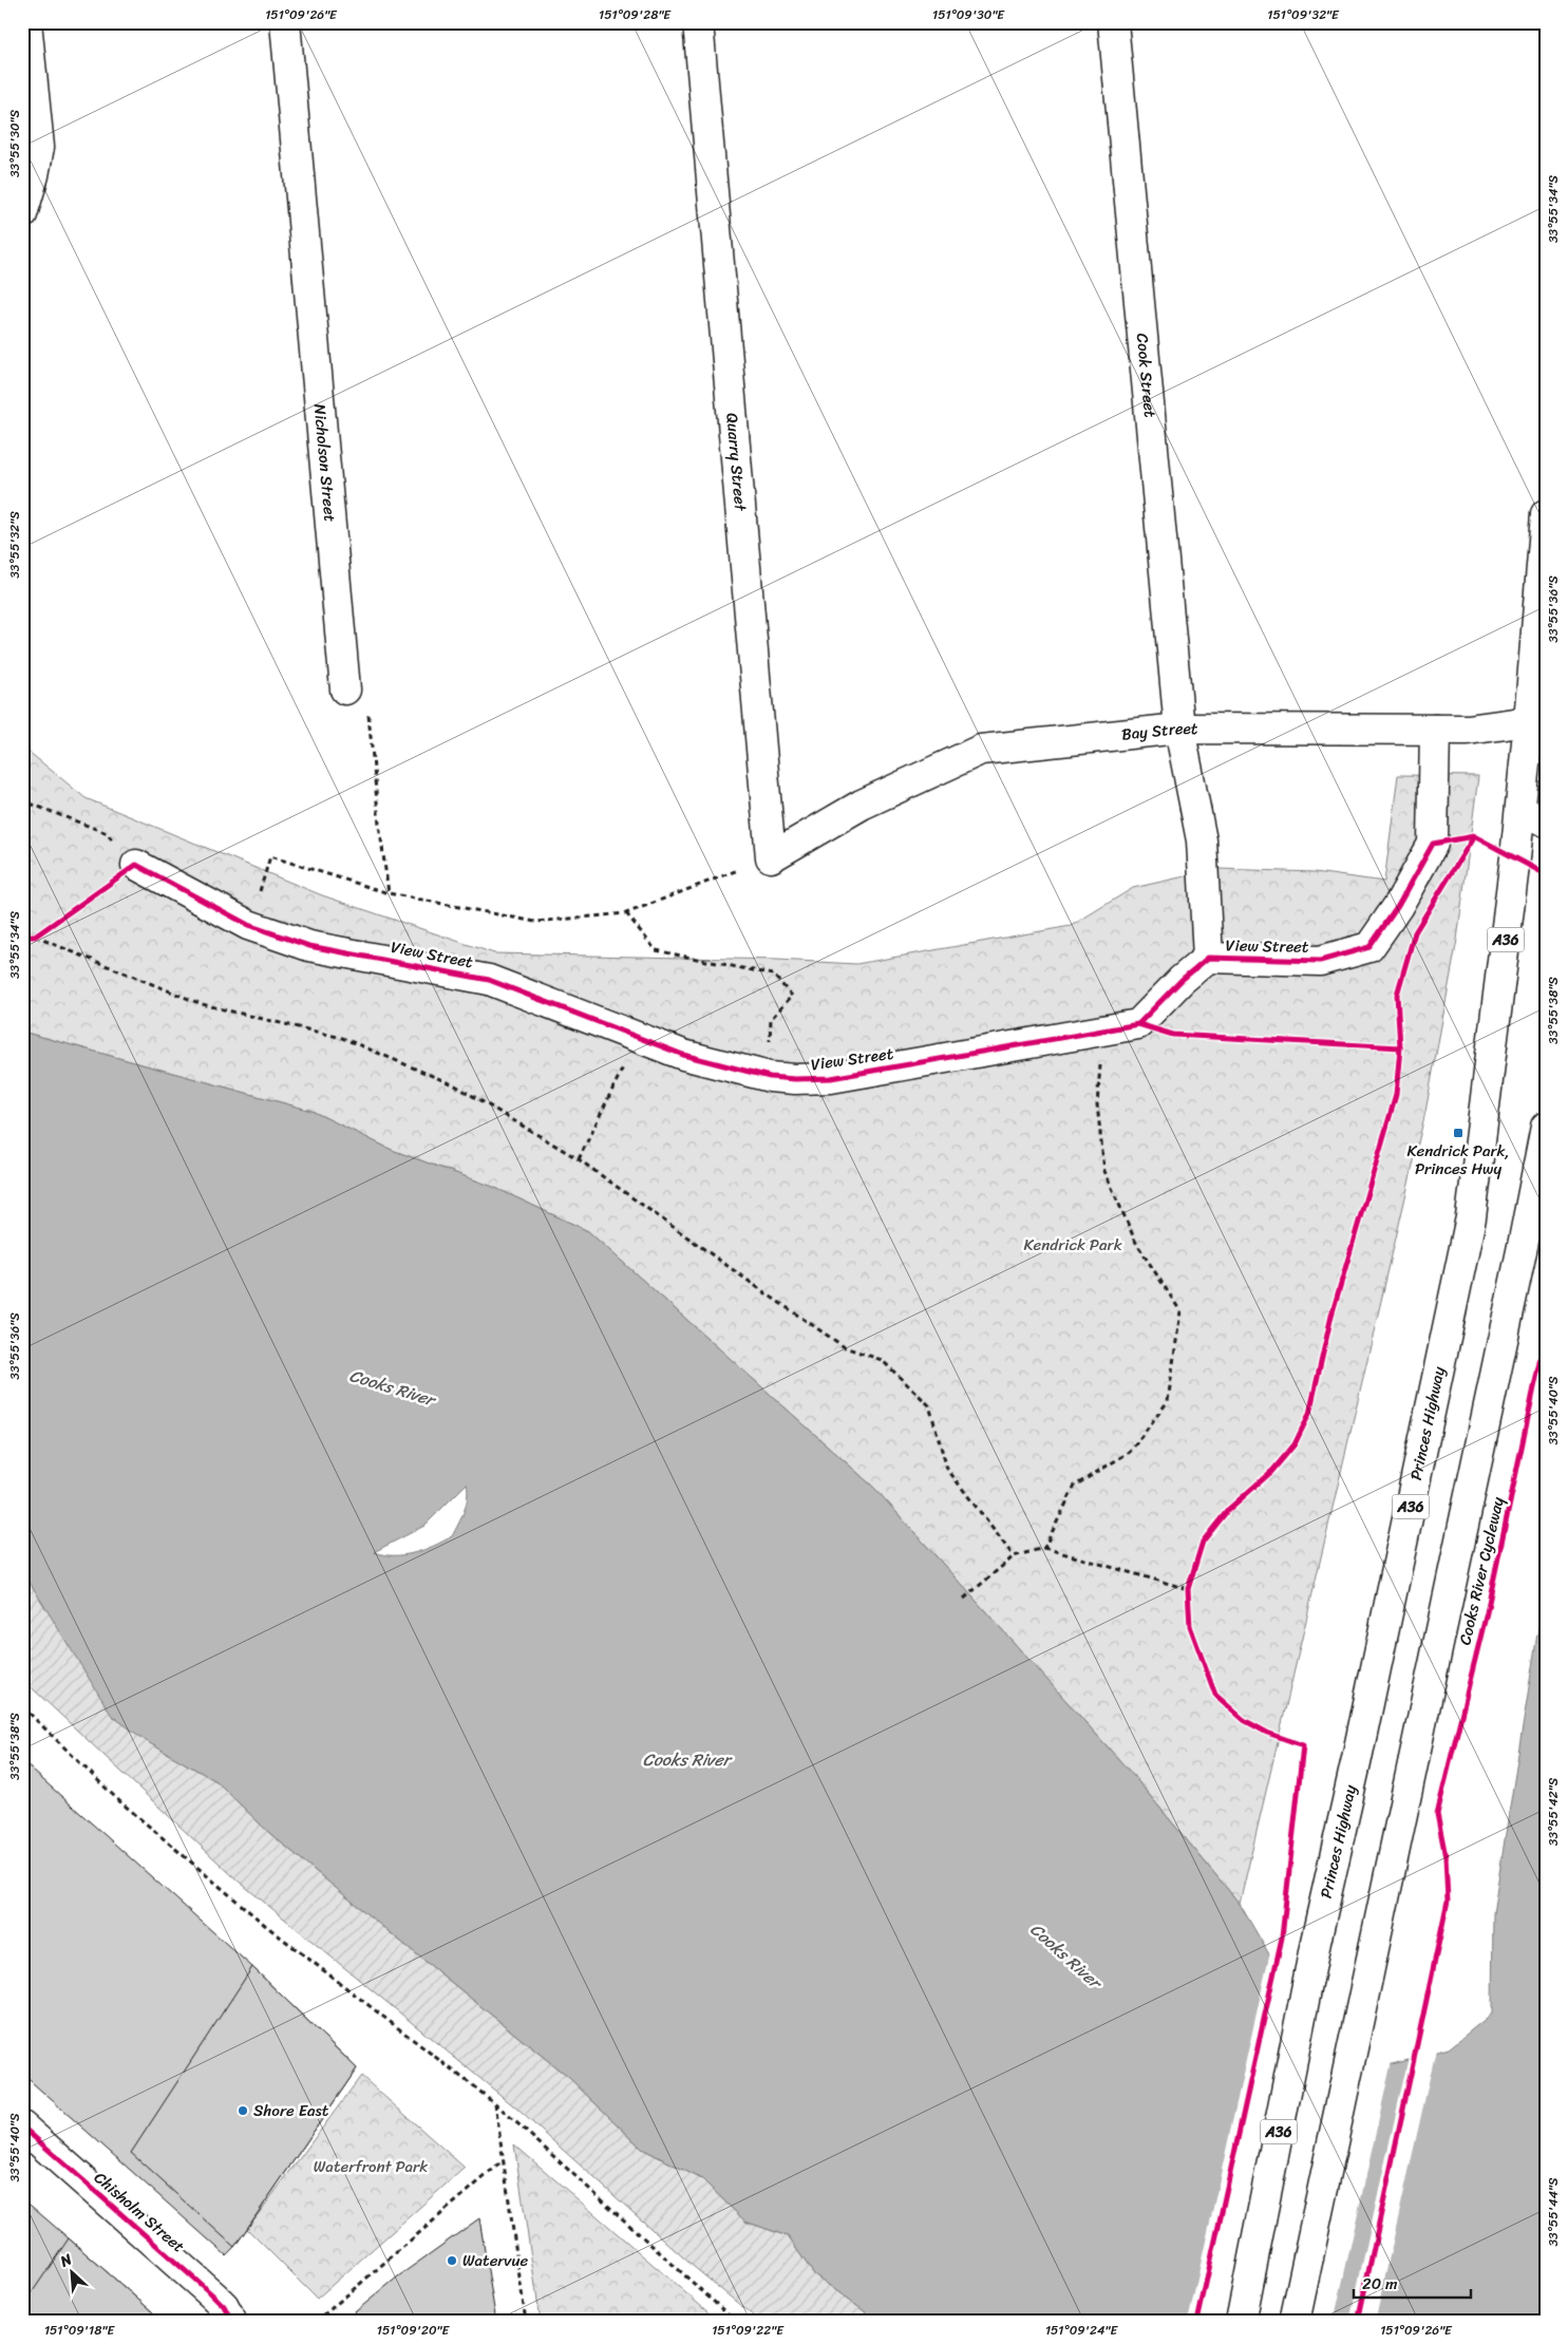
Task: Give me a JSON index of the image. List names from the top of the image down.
{
  "streets": {
    "main road": [
      "Cook Street",
      "Quarry Street",
      "Nicholson Street",
      "Bay Street",
      "A36",
      "View Street",
      "Princes Highway",
      "Chisholm Street"
    ],
    "cycle path": ["Cooks River Cycleway"]
  },
  "crossings": [
    ["Cook Street", "Bay Street"],
    ["Cook Street", "View Street"],
    ["Quarry Street", "Bay Street"],
    ["Bay Street", "View Street"],
    ["Bay Street", "Princes Highway"]
  ],
  "water": ["Cooks River"],
  "parks": ["Kendrick Park", "Waterfront Park"],
  "places": {
    "transit": ["Kendrick Park, Princes Hwy"],
    "other": ["Shore East", "Watervue"]
  },
  "scale_bar": "20 m",
  "north": "top left",
  "coordinates": [
    "151°09'26\"E",
    "151°09'28\"E",
    "151°09'30\"E",
    "151°09'32\"E",
    "33°55'30\"S",
    "33°55'34\"S",
    "33°55'32\"S",
    "33°55'36\"S",
    "33°55'38\"S",
    "33°55'40\"S",
    "33°55'42\"S",
    "33°55'44\"S",
    "151°09'18\"E",
    "151°09'20\"E",
    "151°09'22\"E",
    "151°09'24\"E"
  ]
}
